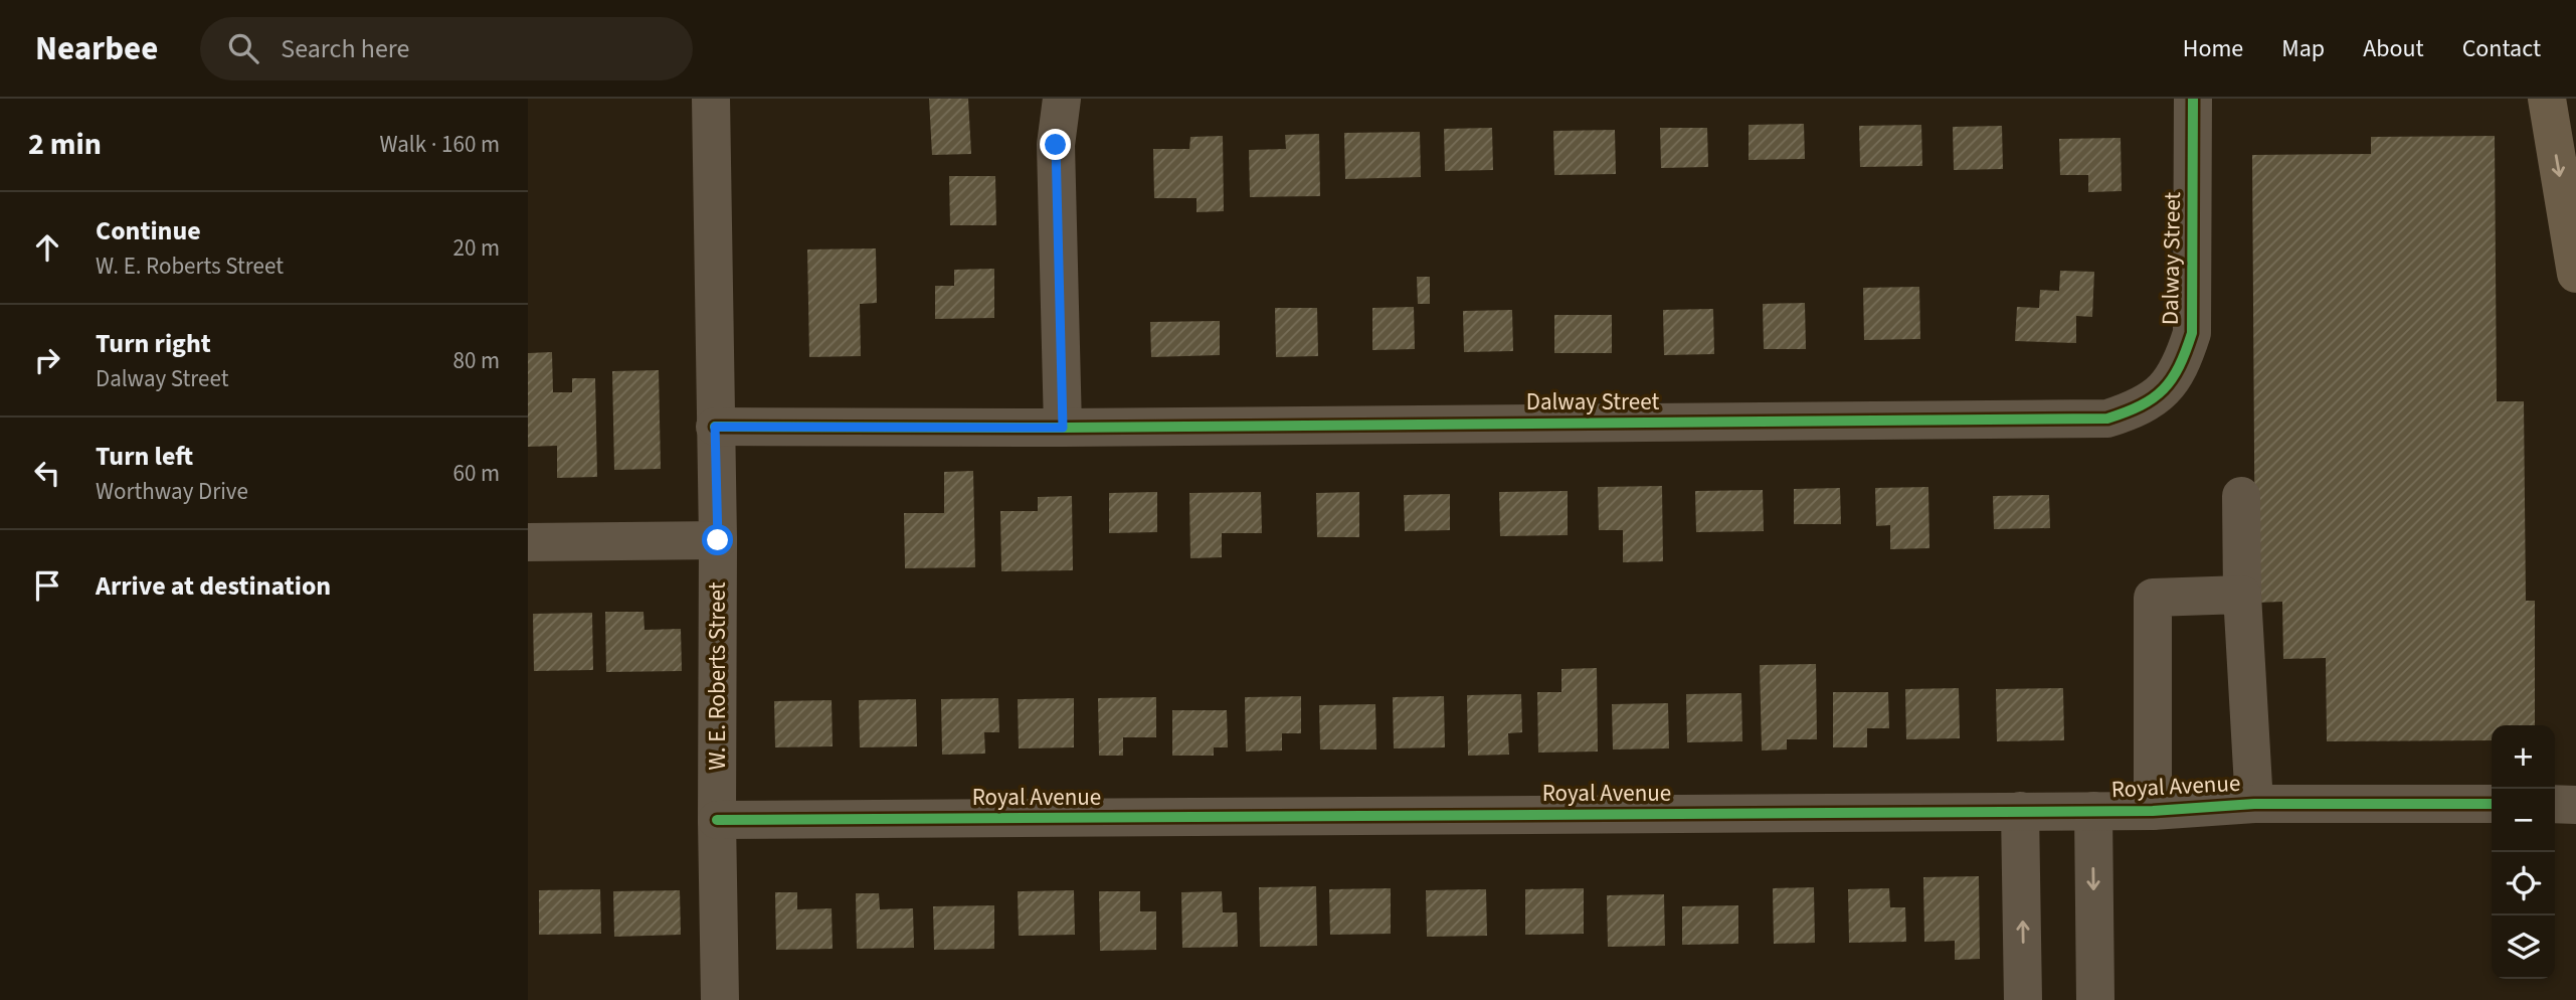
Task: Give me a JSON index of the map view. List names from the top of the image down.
{
  "streets": {
    "street": ["Dalway Street", "W. E. Roberts Street", "Royal Avenue"]
  },
  "crossings": [
    ["Dalway Street", "W. E. Roberts Street"],
    ["W. E. Roberts Street", "Royal Avenue"]
  ],
  "page": {
    "header": "Nearbee",
    "search": "Search here",
    "nav": [
      "Home",
      "Map",
      "About",
      "Contact"
    ],
    "heading": ["2 min", "Walk · 160 m"],
    "list": [
      ["Continue", "W. E. Roberts Street", "20 m"],
      ["Turn right", "Dalway Street", "80 m"],
      ["Turn left", "Worthway Drive", "60 m"],
      "Arrive at destination"
    ],
    "map_buttons": ["+", "−"]
  }
}
